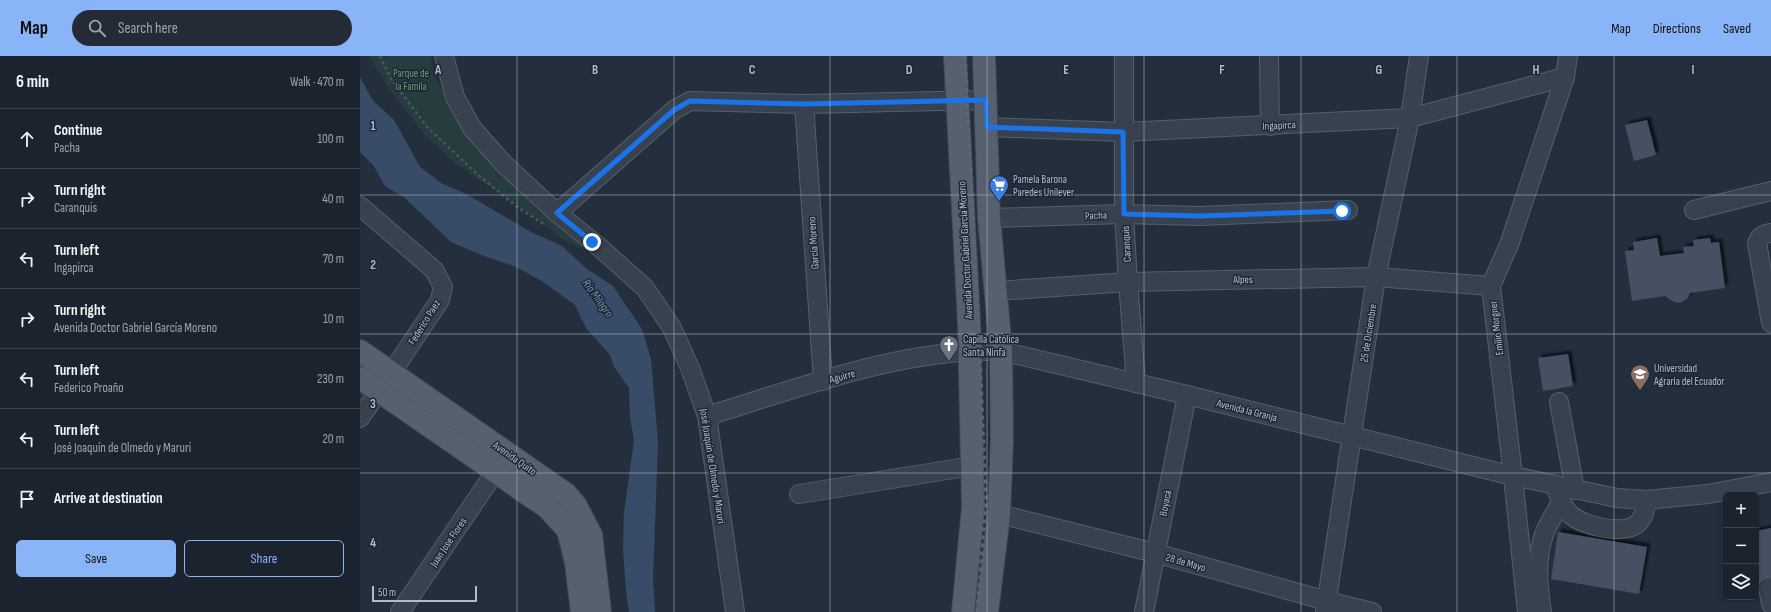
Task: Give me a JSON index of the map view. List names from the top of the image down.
{
  "streets": {
    "main road": ["Avenida Doctor Gabriel García Moreno", "Avenida Quito"],
    "street": [
      "Ingapirca",
      "Pacha",
      "Garcia Moreno",
      "Caranquis",
      "Alpes",
      "Federico Paez",
      "Emilio Morgner",
      "25 de Diciembre",
      "Aguirre",
      "Avenida la Granja",
      "José Joaquín de Olmedo y Maruri",
      "Boyacá",
      "Juan Jose Flores",
      "28 de Mayo"
    ]
  },
  "crossings": [
    ["Ingapirca", "Caranquis"],
    ["Ingapirca", "Avenida Doctor Gabriel García Moreno"],
    ["Ingapirca", "Emilio Morgner"],
    ["Ingapirca", "25 de Diciembre"],
    ["Pacha", "Caranquis"],
    ["Pacha", "Avenida Doctor Gabriel García Moreno"],
    ["Garcia Moreno", "Aguirre"],
    ["Caranquis", "Alpes"],
    ["Caranquis", "Avenida la Granja"],
    ["Avenida Doctor Gabriel García Moreno", "Alpes"],
    ["Avenida Doctor Gabriel García Moreno", "Aguirre"],
    ["Avenida Doctor Gabriel García Moreno", "Avenida la Granja"],
    ["Avenida Doctor Gabriel García Moreno", "28 de Mayo"],
    ["Alpes", "Emilio Morgner"],
    ["Alpes", "25 de Diciembre"],
    ["Federico Paez", "Avenida Quito"],
    ["Emilio Morgner", "Avenida la Granja"],
    ["25 de Diciembre", "Avenida la Granja"],
    ["25 de Diciembre", "28 de Mayo"],
    ["Aguirre", "Avenida la Granja"],
    ["Aguirre", "José Joaquín de Olmedo y Maruri"],
    ["Avenida la Granja", "Boyacá"],
    ["Avenida Quito", "Juan Jose Flores"],
    ["Boyacá", "28 de Mayo"]
  ],
  "water": ["Río Milagro"],
  "parks": ["Parque de la Famila"],
  "places": {
    "supermarket": ["Pamela Barona Paredes Unilever"],
    "church": ["Capilla Católica Santa Ninfa"],
    "school or university": ["Universidad Agraria del Ecuador"]
  },
  "scale_bar": "50 m",
  "page": {
    "header": "Map",
    "search": "Search here",
    "nav": ["Map", "Directions", "Saved"],
    "heading": ["6 min", "Walk · 470 m"],
    "list": [
      ["Continue", "Pacha", "100 m"],
      ["Turn right", "Caranquis", "40 m"],
      ["Turn left", "Ingapirca", "70 m"],
      ["Turn right", "Avenida Doctor Gabriel García Moreno", "10 m"],
      ["Turn left", "Federico Proaño", "230 m"],
      ["Turn left", "José Joaquín de Olmedo y Maruri", "20 m"],
      "Arrive at destination"
    ],
    "map_buttons": ["+", "−"],
    "buttons": ["Save", "Share"],
    "scale": "50 m"
  },
  "grid": {
    "columns": [
      "A",
      "B",
      "C",
      "D",
      "E",
      "F",
      "G",
      "H",
      "I"
    ],
    "rows": [
      "1",
      "2",
      "3",
      "4"
    ]
  }
}
